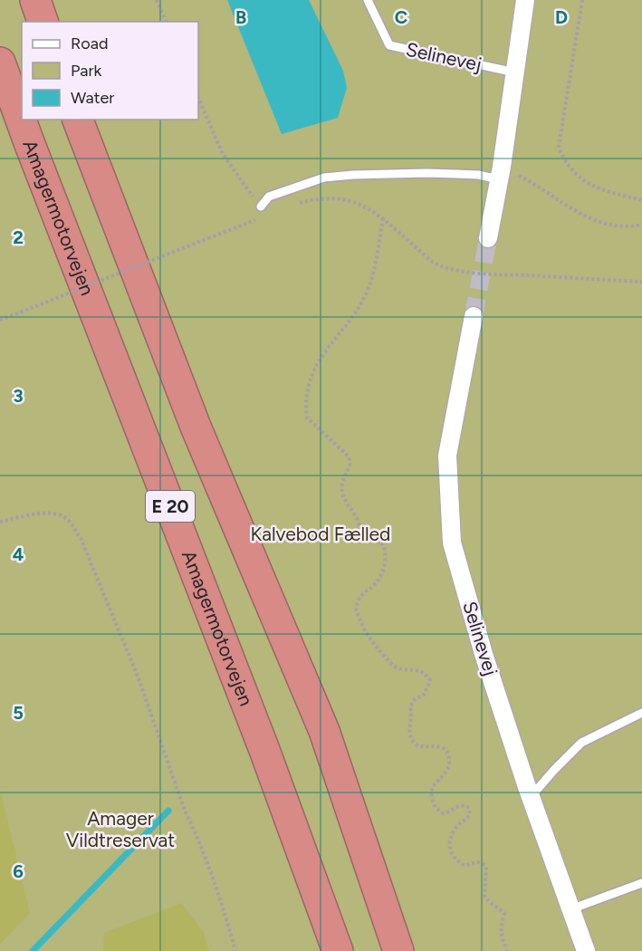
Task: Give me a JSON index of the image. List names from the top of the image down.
{
  "streets": {
    "highway": ["Amagermotorvejen", "E 20"],
    "street": ["Selinevej"]
  },
  "parks": ["Kalvebod Fælled", "Amager Vildtreservat"],
  "legend": ["Road", "Park", "Water"],
  "grid": {
    "columns": ["B", "C", "D"],
    "rows": [
      "2",
      "3",
      "4",
      "5",
      "6"
    ]
  }
}
